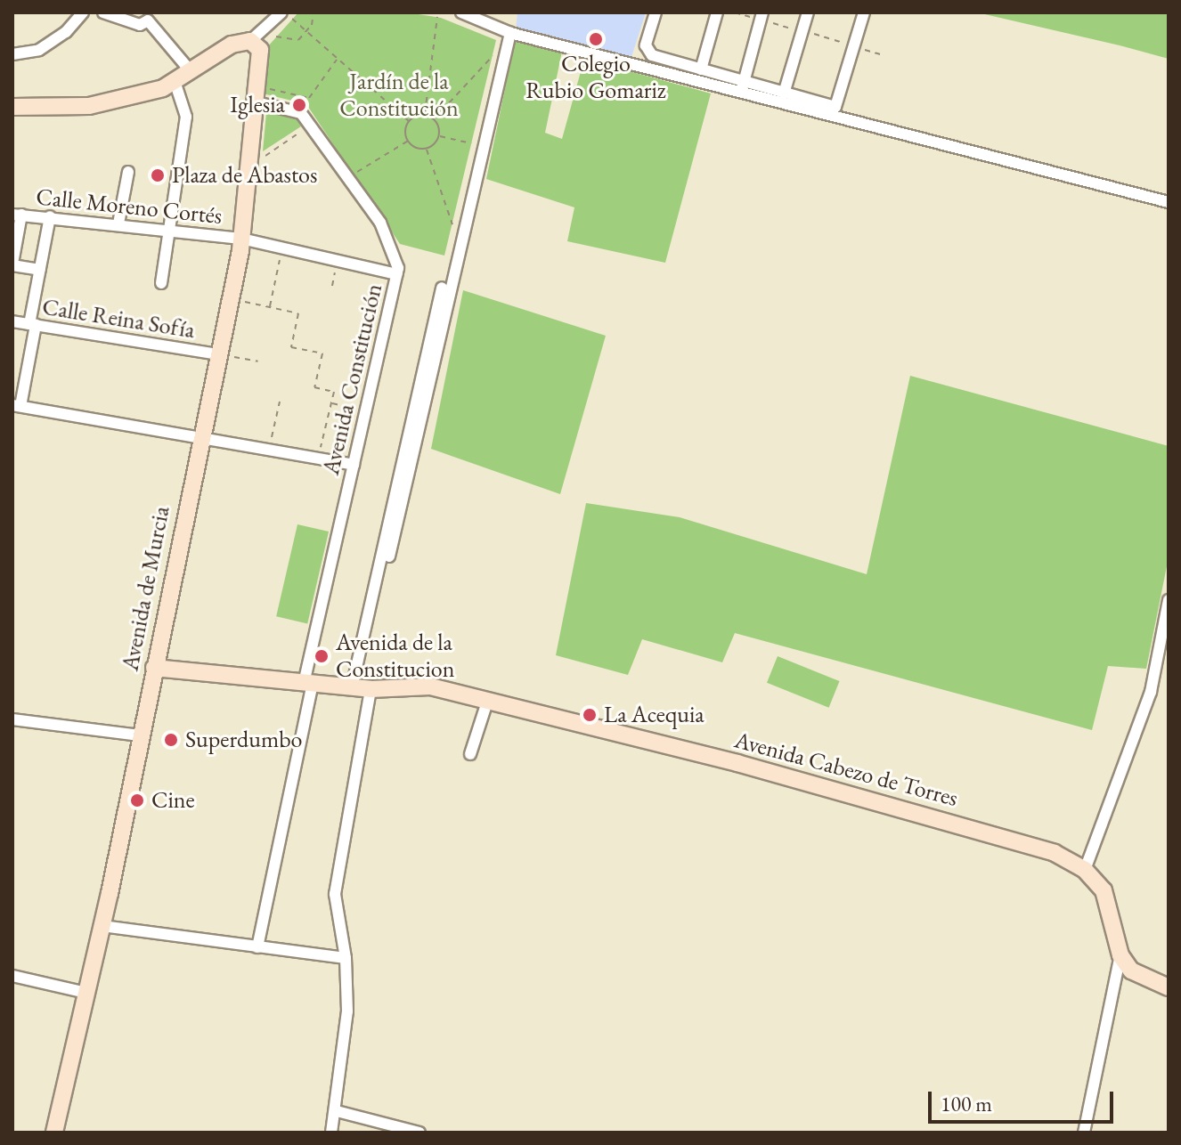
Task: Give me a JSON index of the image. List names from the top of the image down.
{
  "streets": {
    "street": [
      "Calle Moreno Cortés",
      "Calle Reina Sofía",
      "Avenida Constitución",
      "Avenida de Murcia",
      "Avenida Cabezo de Torres"
    ]
  },
  "crossings": [
    ["Calle Moreno Cortés", "Avenida Constitución"],
    ["Calle Moreno Cortés", "Avenida de Murcia"],
    ["Calle Reina Sofía", "Avenida de Murcia"],
    ["Avenida Constitución", "Avenida de Murcia"],
    ["Avenida Constitución", "Avenida Cabezo de Torres"],
    ["Avenida de Murcia", "Avenida Cabezo de Torres"]
  ],
  "parks": ["Jardín de la Constitución"],
  "places": [
    "Colegio Rubio Gomariz",
    "Iglesia",
    "Plaza de Abastos",
    "Avenida de la Constitucion",
    "La Acequia",
    "Superdumbo",
    "Cine"
  ],
  "scale_bar": "100 m"
}
